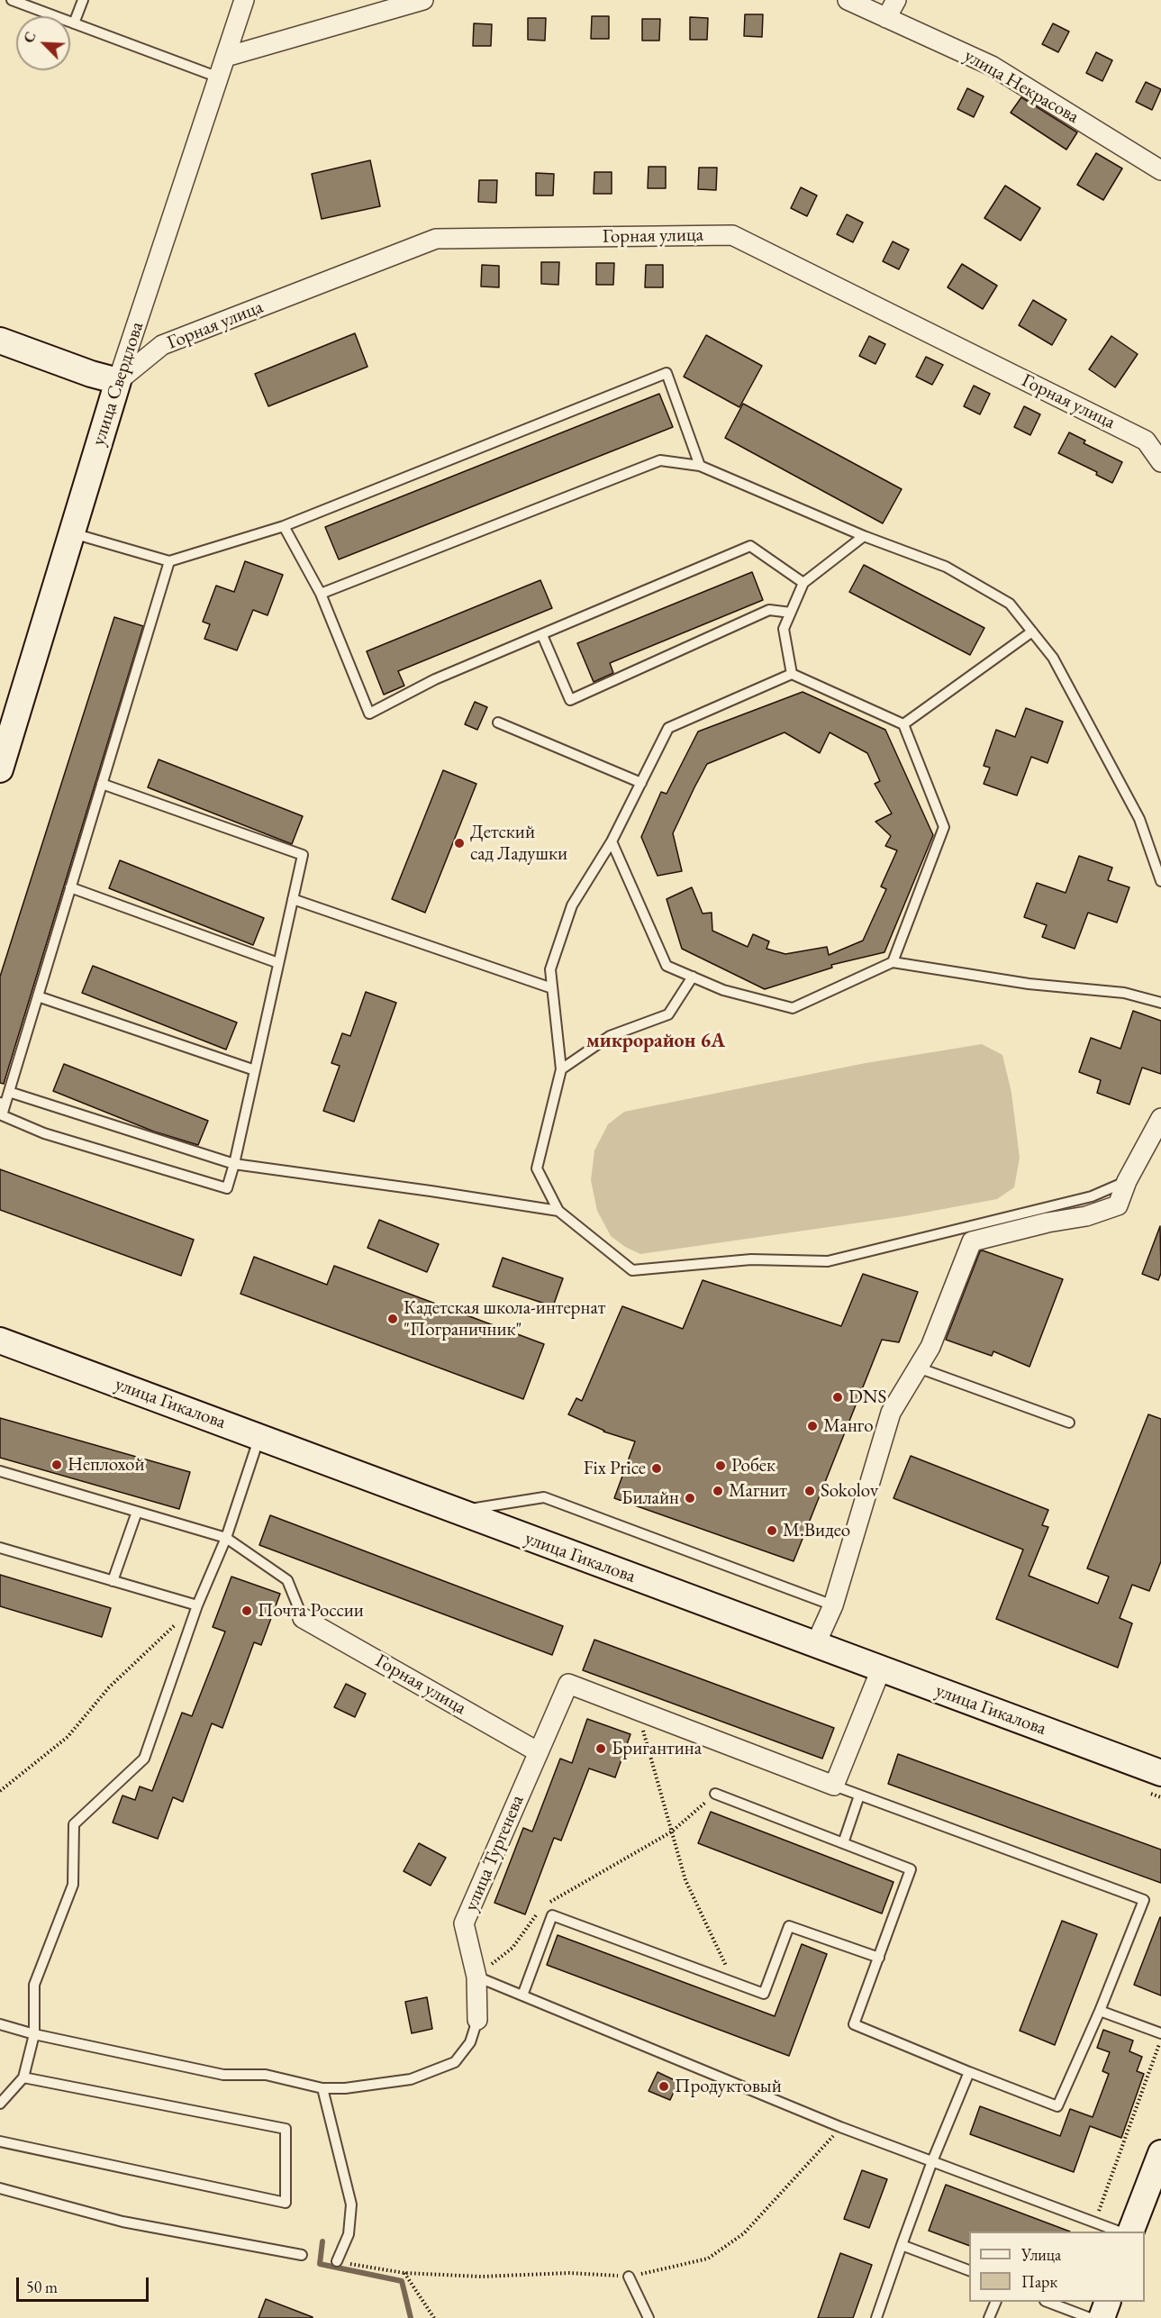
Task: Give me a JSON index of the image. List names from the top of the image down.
{
  "streets": {
    "main road": ["улица Свердлова", "улица Гикалова"],
    "street": ["улица Некрасова", "Горная улица", "улица Тургенева"]
  },
  "crossings": [
    ["Горная улица", "улица Свердлова"],
    ["Горная улица", "улица Тургенева"]
  ],
  "districts": ["микрорайон 6А"],
  "places": [
    "Детский сад Ладушки",
    "Кадетская школа-интернат \"Пограничник\"",
    "DNS",
    "Манго",
    "Неплохой",
    "Робек",
    "Fix Price",
    "Магнит",
    "Sokolov",
    "Билайн",
    "М.Видео",
    "Почта России",
    "Бригантина",
    "Продуктовый"
  ],
  "legend": ["Улица", "Парк"],
  "scale_bar": "50 m",
  "north": "top left"
}
